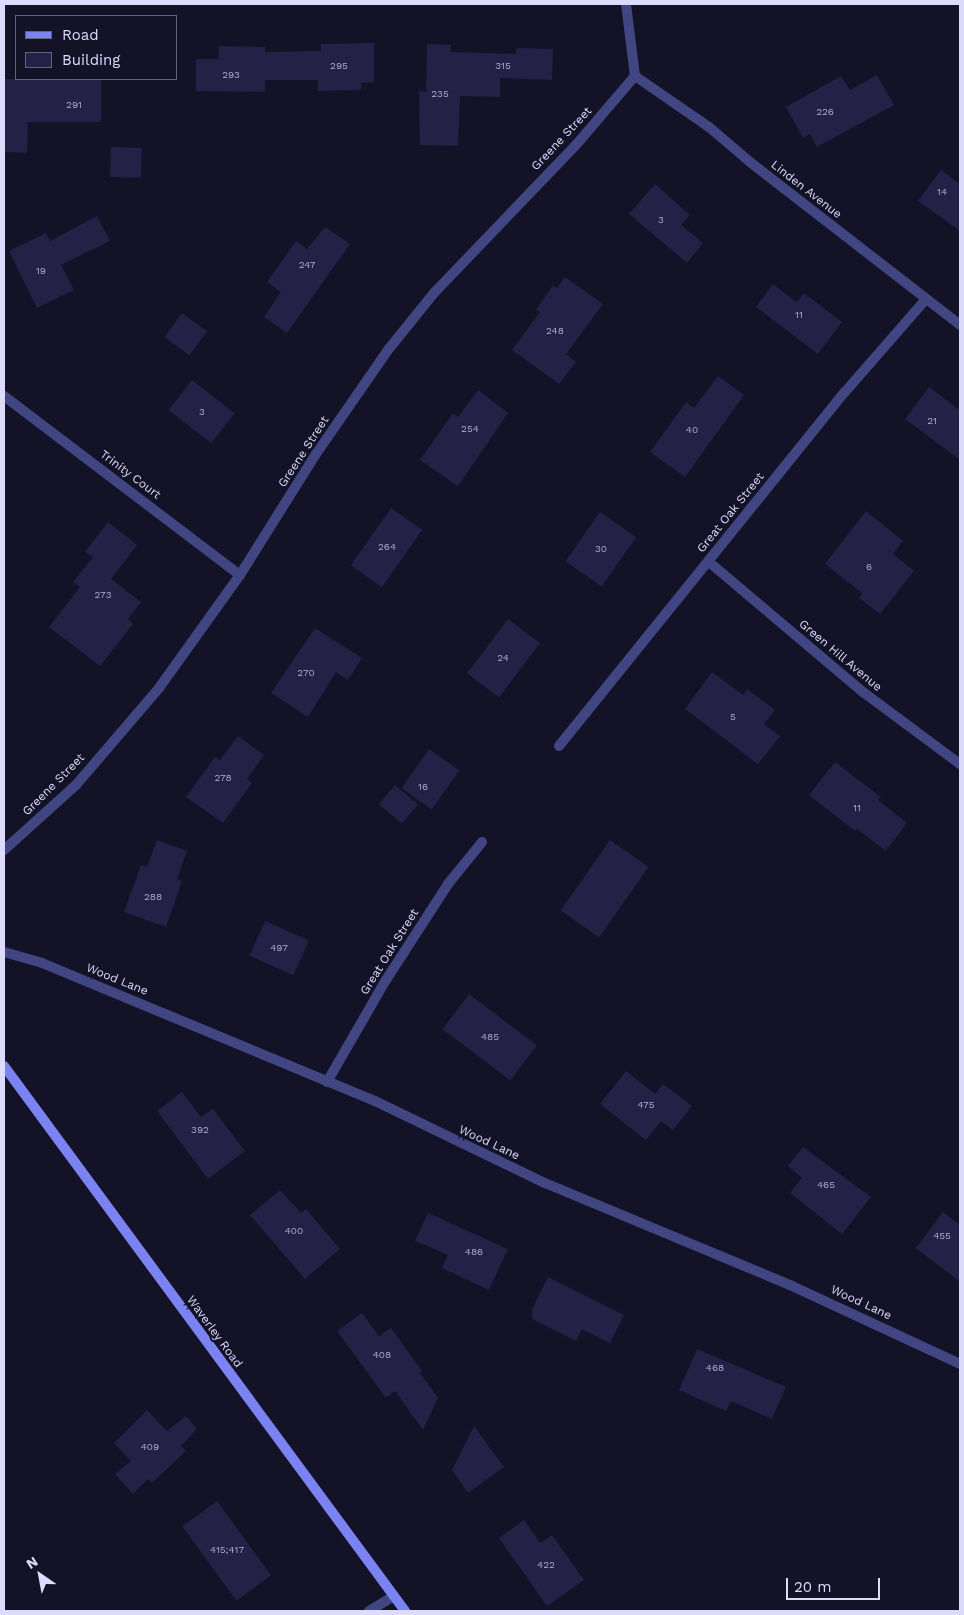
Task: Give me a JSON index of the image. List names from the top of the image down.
{
  "streets": {
    "main road": ["Waverley Road"],
    "street": [
      "Greene Street",
      "Linden Avenue",
      "Trinity Court",
      "Great Oak Street",
      "Green Hill Avenue",
      "Wood Lane"
    ]
  },
  "crossings": [
    ["Greene Street", "Linden Avenue"],
    ["Greene Street", "Trinity Court"],
    ["Linden Avenue", "Great Oak Street"],
    ["Great Oak Street", "Green Hill Avenue"],
    ["Great Oak Street", "Wood Lane"]
  ],
  "house_numbers": [
    "295",
    "315",
    "293",
    "235",
    "291",
    "226",
    "14",
    "3",
    "247",
    "19",
    "11",
    "248",
    "3",
    "21",
    "254",
    "40",
    "264",
    "30",
    "6",
    "273",
    "24",
    "270",
    "5",
    "278",
    "16",
    "11",
    "288",
    "497",
    "485",
    "475",
    "392",
    "465",
    "400",
    "455",
    "486",
    "408",
    "468",
    "409",
    "415;417",
    "422"
  ],
  "legend": ["Road", "Building"],
  "scale_bar": "20 m",
  "north": "top left"
}
